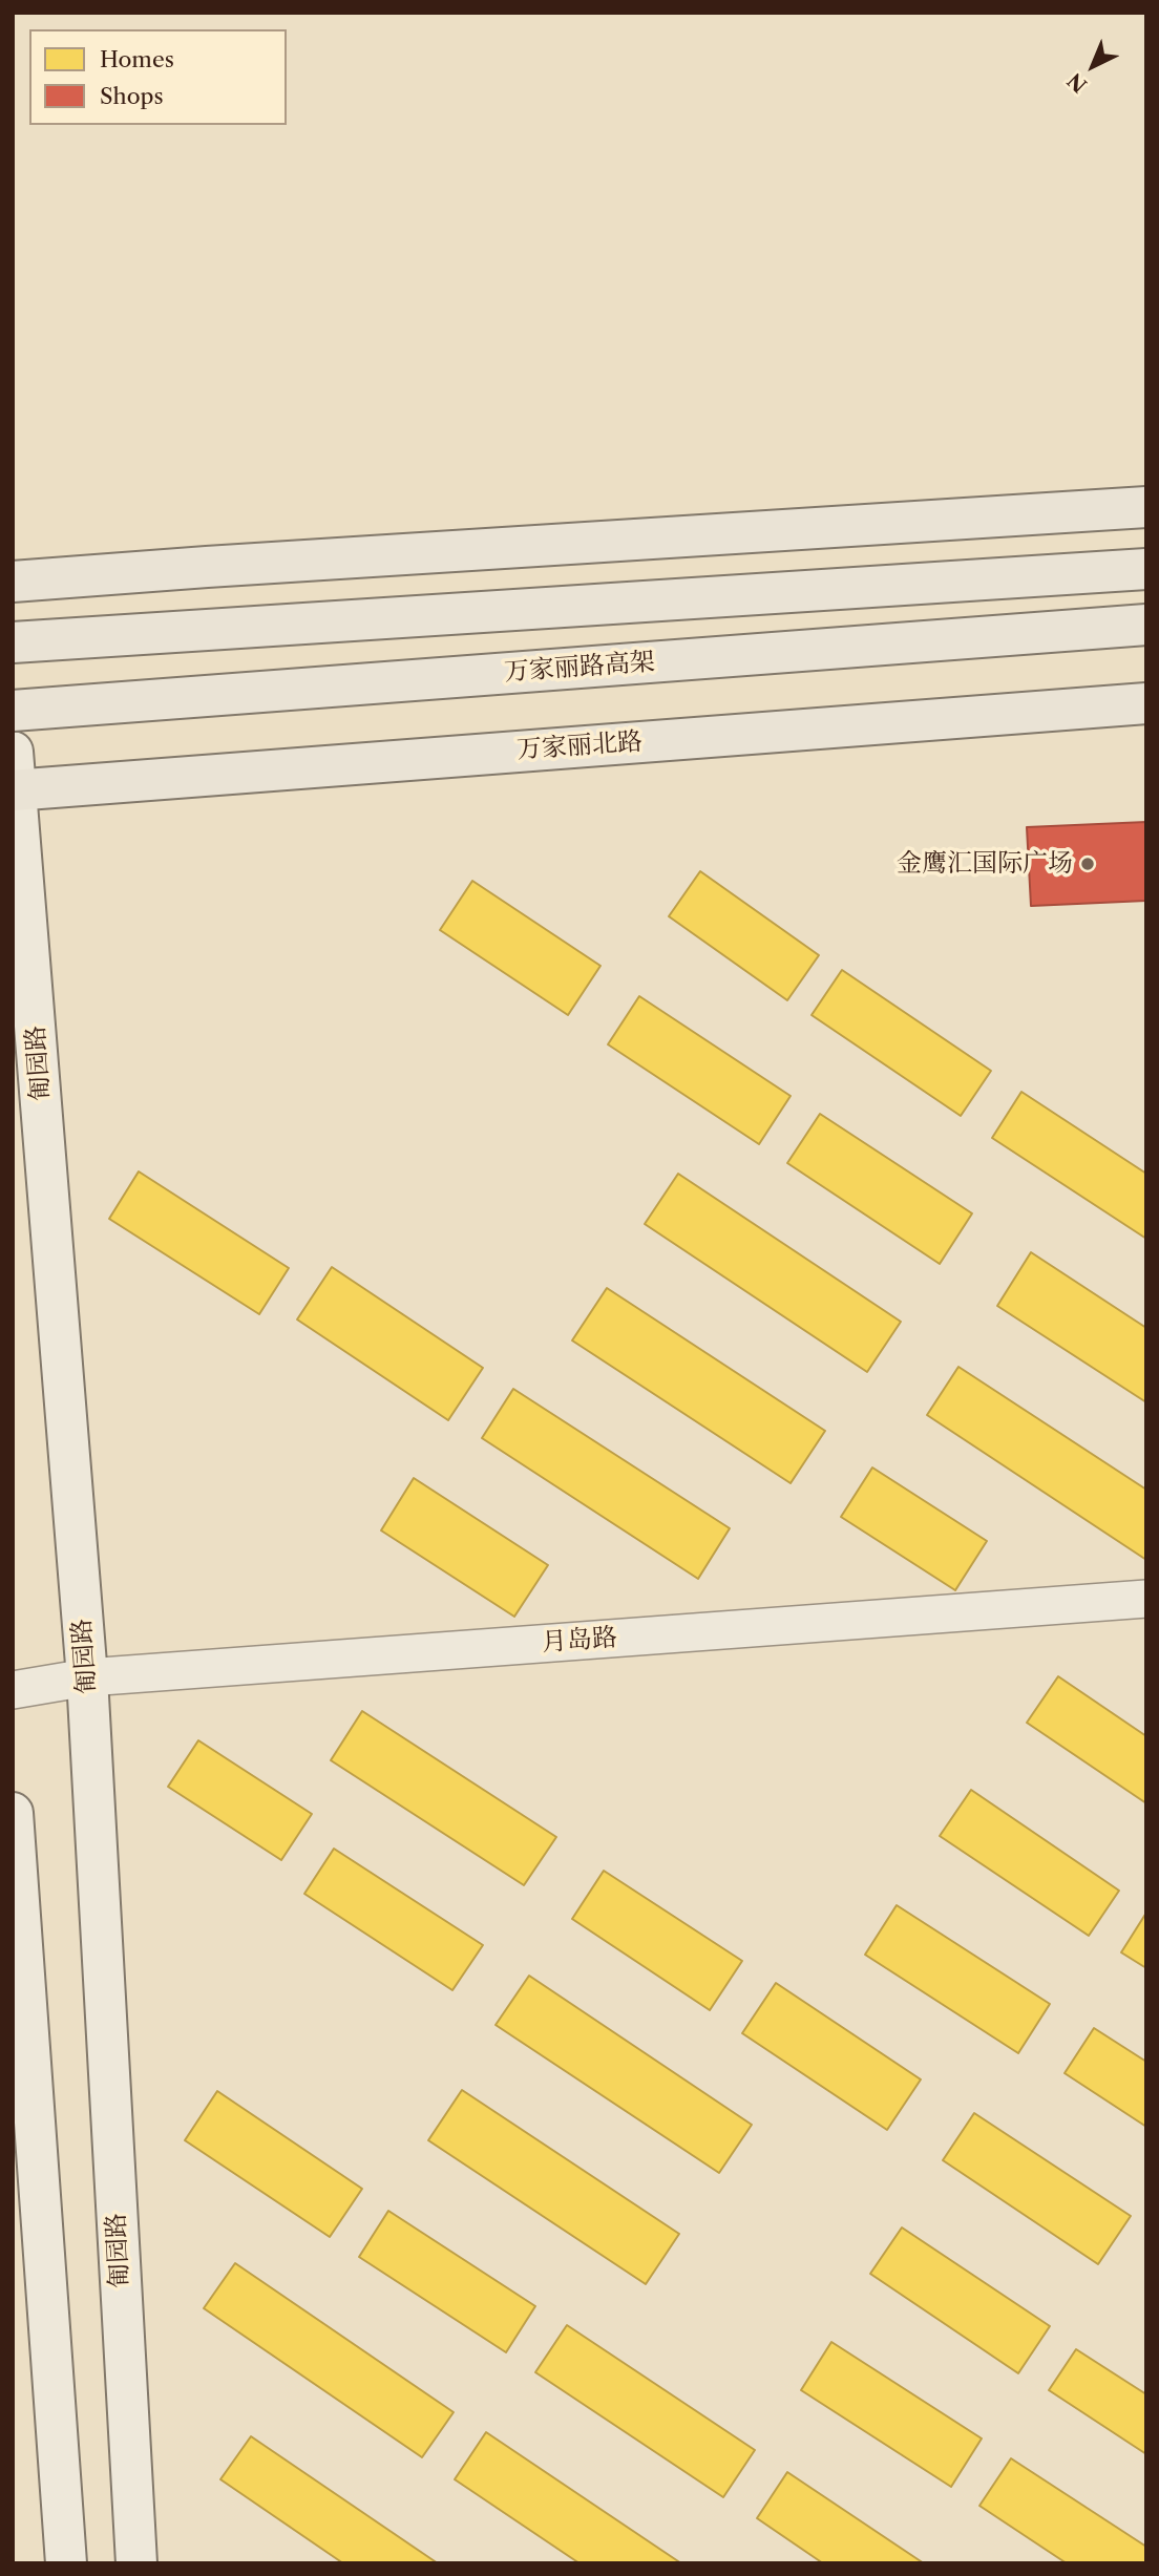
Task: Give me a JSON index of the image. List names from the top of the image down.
{
  "streets": {
    "main road": ["万家丽路高架", "万家丽北路", "匍园路"],
    "street": ["月岛路"]
  },
  "crossings": [
    ["万家丽北路", "匍园路"],
    ["匍园路", "月岛路"]
  ],
  "places": ["金鹰汇国际广场"],
  "legend": ["Homes", "Shops"],
  "north": "bottom left"
}
